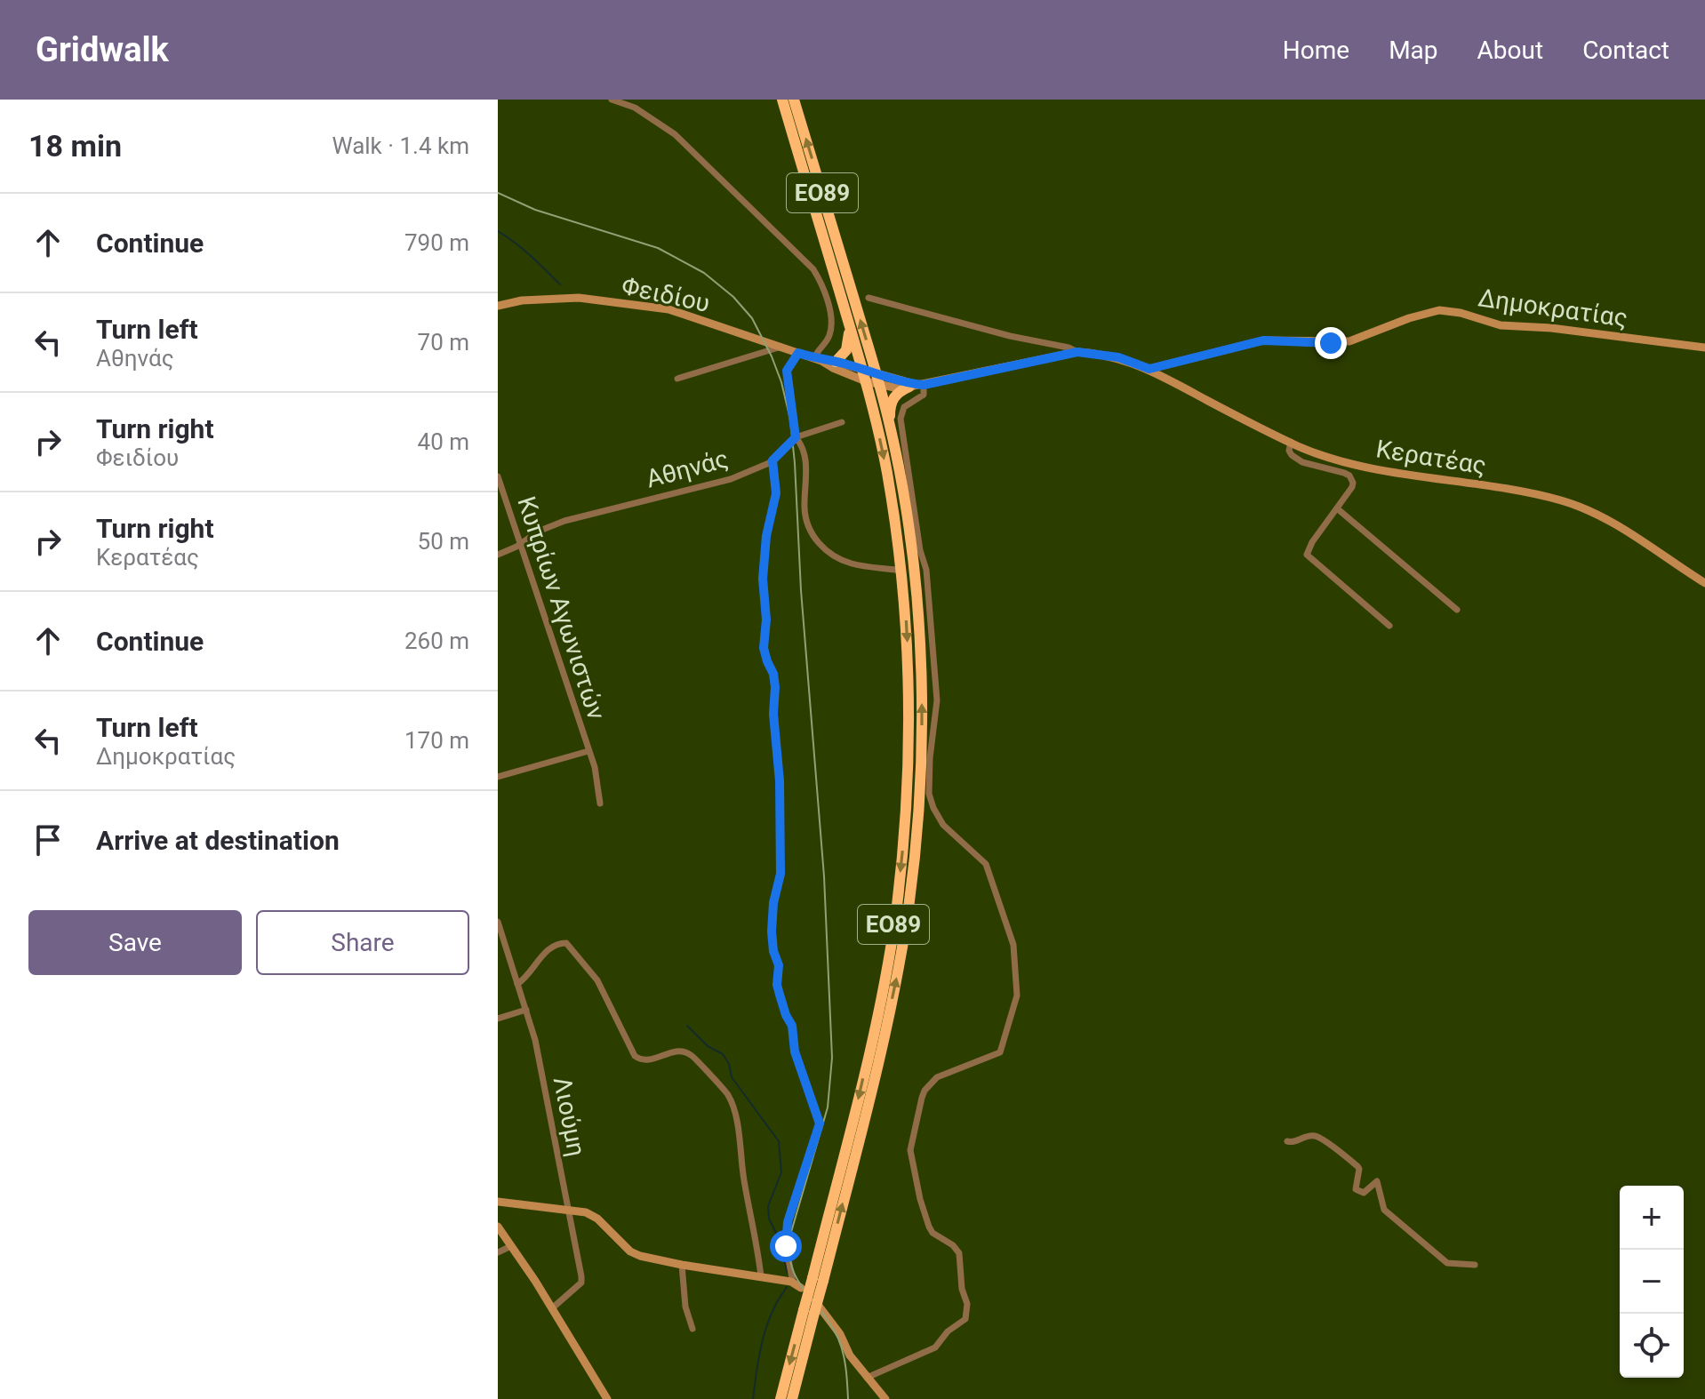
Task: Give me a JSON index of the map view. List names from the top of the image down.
{
  "streets": {
    "highway": ["ΕΟ89"],
    "main road": ["Φειδίου", "Δημοκρατίας", "Κερατέας"],
    "street": ["Αθηνάς", "Κυπρίων Αγωνιστών", "Λιούμη"]
  },
  "crossings": [
    ["ΕΟ89", "Κερατέας"],
    ["Δημοκρατίας", "Κερατέας"],
    ["Αθηνάς", "Κυπρίων Αγωνιστών"]
  ],
  "page": {
    "header": "Gridwalk",
    "nav": [
      "Home",
      "Map",
      "About",
      "Contact"
    ],
    "heading": ["18 min", "Walk · 1.4 km"],
    "list": [
      ["Continue", "790 m"],
      ["Turn left", "Αθηνάς", "70 m"],
      ["Turn right", "Φειδίου", "40 m"],
      ["Turn right", "Κερατέας", "50 m"],
      ["Continue", "260 m"],
      ["Turn left", "Δημοκρατίας", "170 m"],
      "Arrive at destination"
    ],
    "buttons": ["Save", "Share"],
    "map_buttons": ["+", "−"]
  }
}
